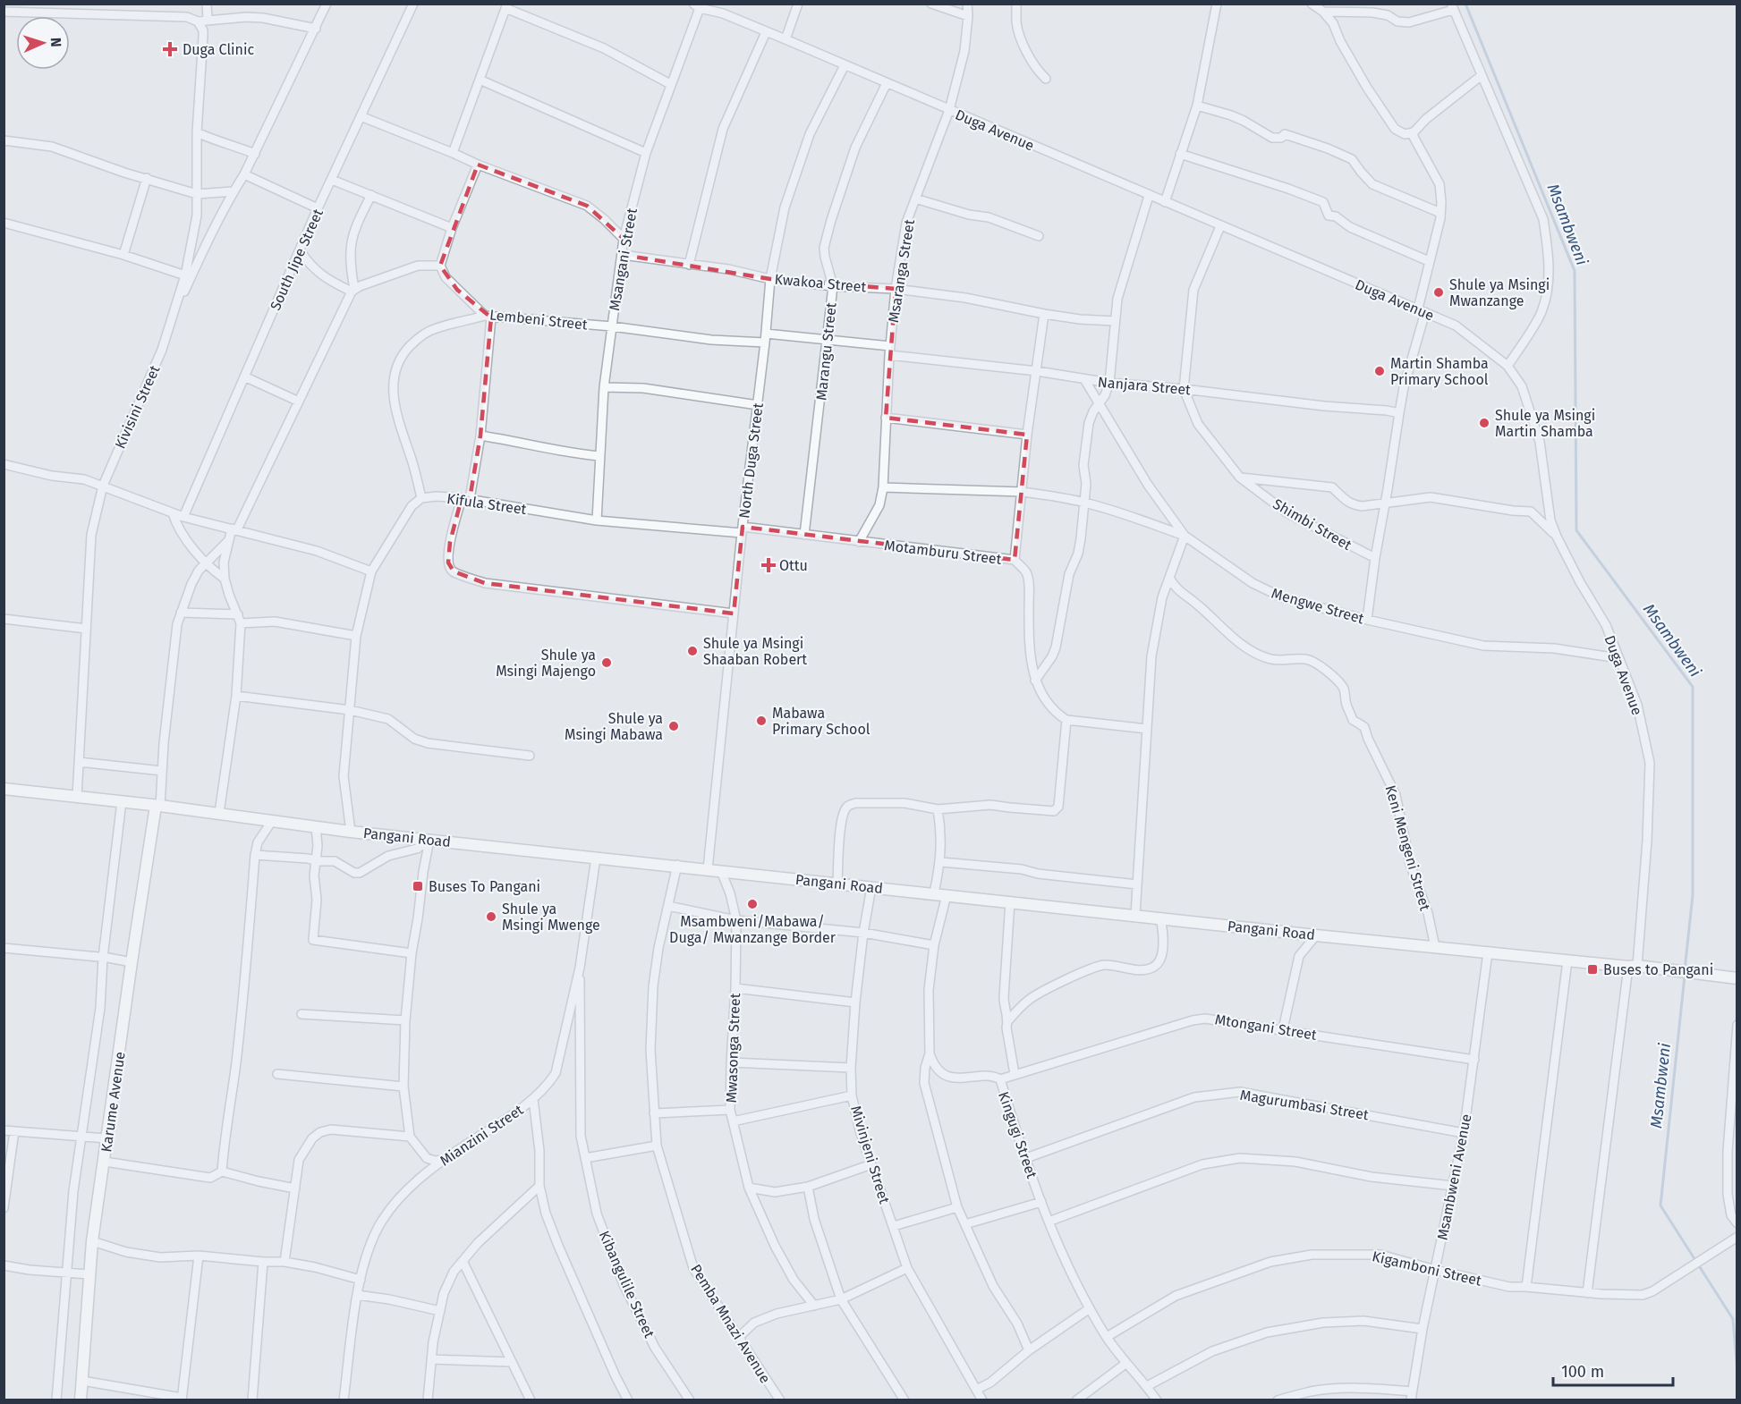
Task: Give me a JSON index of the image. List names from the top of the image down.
{
  "streets": {
    "main road": ["Pangani Road", "Karume Avenue"],
    "street": [
      "Duga Avenue",
      "South Jipe Street",
      "Msangani Street",
      "Msaranga Street",
      "Kwakoa Street",
      "Lembeni Street",
      "Marangu Street",
      "Nanjara Street",
      "Kivisini Street",
      "North Duga Street",
      "Kifula Street",
      "Shimbi Street",
      "Motamburu Street",
      "Mengwe Street",
      "Keni Mengeni Street",
      "Mtongani Street",
      "Mwasonga Street",
      "Magurumbasi Street",
      "Mianzini Street",
      "Kingugi Street",
      "Mivinjeni Street",
      "Msambweni Avenue",
      "Kigamboni Street",
      "Kibangulile Street",
      "Pemba Mnazi Avenue"
    ]
  },
  "crossings": [
    ["Duga Avenue", "Msangani Street"],
    ["Duga Avenue", "Msaranga Street"],
    ["Duga Avenue", "Marangu Street"],
    ["Duga Avenue", "North Duga Street"],
    ["Duga Avenue", "Shimbi Street"],
    ["Duga Avenue", "Mengwe Street"],
    ["Duga Avenue", "Pangani Road"],
    ["Duga Avenue", "Kigamboni Street"],
    ["Msangani Street", "Kwakoa Street"],
    ["Msangani Street", "Lembeni Street"],
    ["Msangani Street", "Kifula Street"],
    ["Msaranga Street", "Kwakoa Street"],
    ["Msaranga Street", "Nanjara Street"],
    ["Msaranga Street", "Motamburu Street"],
    ["Kwakoa Street", "Marangu Street"],
    ["Kwakoa Street", "North Duga Street"],
    ["Lembeni Street", "Marangu Street"],
    ["Lembeni Street", "Nanjara Street"],
    ["Lembeni Street", "North Duga Street"],
    ["Marangu Street", "Nanjara Street"],
    ["Marangu Street", "Motamburu Street"],
    ["Nanjara Street", "Shimbi Street"],
    ["Nanjara Street", "Mengwe Street"],
    ["Kivisini Street", "Pangani Road"],
    ["North Duga Street", "Kifula Street"],
    ["North Duga Street", "Motamburu Street"],
    ["North Duga Street", "Pangani Road"],
    ["Kifula Street", "Motamburu Street"],
    ["Pangani Road", "Keni Mengeni Street"],
    ["Pangani Road", "Mwasonga Street"],
    ["Pangani Road", "Karume Avenue"],
    ["Pangani Road", "Mianzini Street"],
    ["Pangani Road", "Mivinjeni Street"],
    ["Pangani Road", "Msambweni Avenue"],
    ["Pangani Road", "Pemba Mnazi Avenue"],
    ["Mtongani Street", "Kingugi Street"],
    ["Mtongani Street", "Msambweni Avenue"],
    ["Magurumbasi Street", "Kingugi Street"],
    ["Magurumbasi Street", "Msambweni Avenue"],
    ["Mianzini Street", "Kibangulile Street"],
    ["Kingugi Street", "Kigamboni Street"],
    ["Msambweni Avenue", "Kigamboni Street"]
  ],
  "water": ["Msambweni"],
  "places": {
    "health": ["Duga Clinic", "Ottu"],
    "other": [
      "Shule ya Msingi Mwanzange",
      "Martin Shamba Primary School",
      "Shule ya Msingi Martin Shamba",
      "Shule ya Msingi Shaaban Robert",
      "Shule ya Msingi Majengo",
      "Mabawa Primary School",
      "Shule ya Msingi Mabawa",
      "Msambweni/Mabawa/ Duga/ Mwanzange Border",
      "Shule ya Msingi Mwenge"
    ],
    "transit": ["Buses To Pangani", "Buses to Pangani"]
  },
  "scale_bar": "100 m",
  "north": "right"
}
